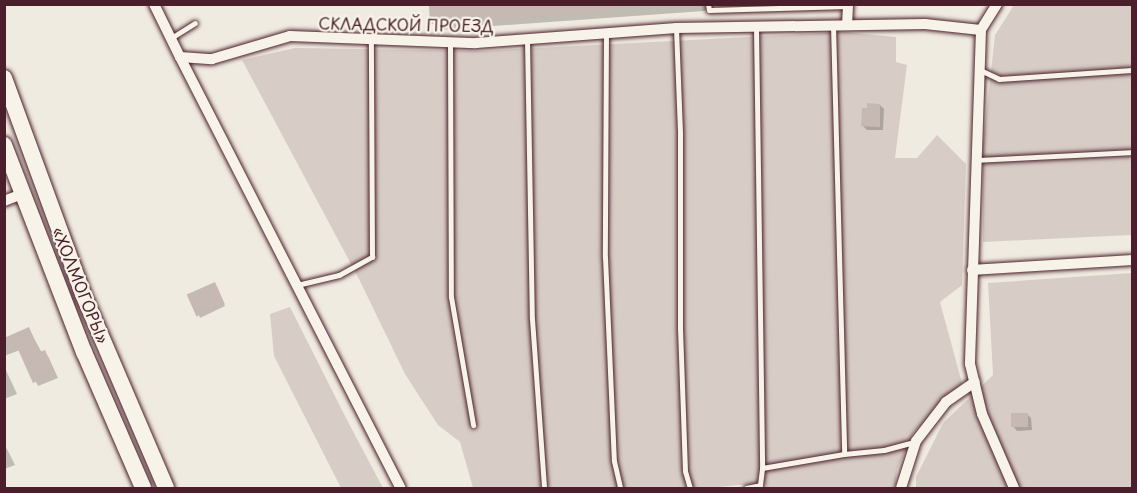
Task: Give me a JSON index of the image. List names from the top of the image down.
{
  "streets": {
    "highway": ["«ХОЛМОГОРЫ»"],
    "street": ["СКЛАДСКОЙ ПРОЕЗД"]
  }
}
